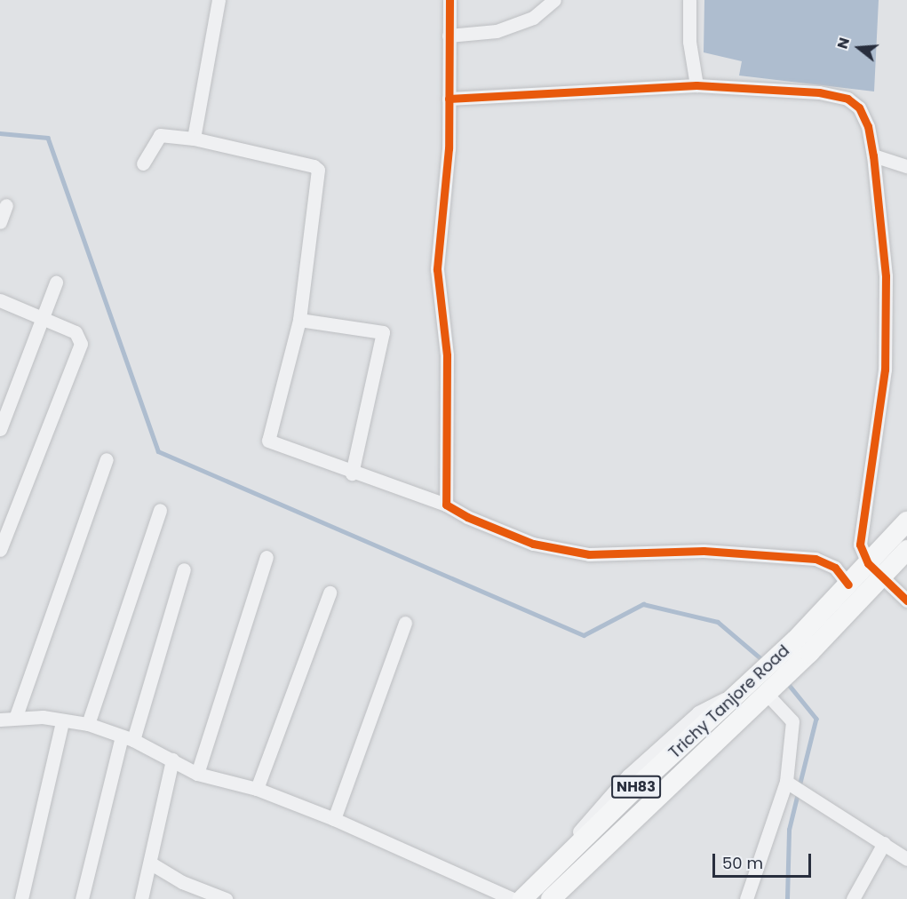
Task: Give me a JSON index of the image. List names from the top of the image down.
{
  "streets": {
    "highway": ["Trichy Tanjore Road", "NH83"]
  },
  "scale_bar": "50 m",
  "north": "left"
}
